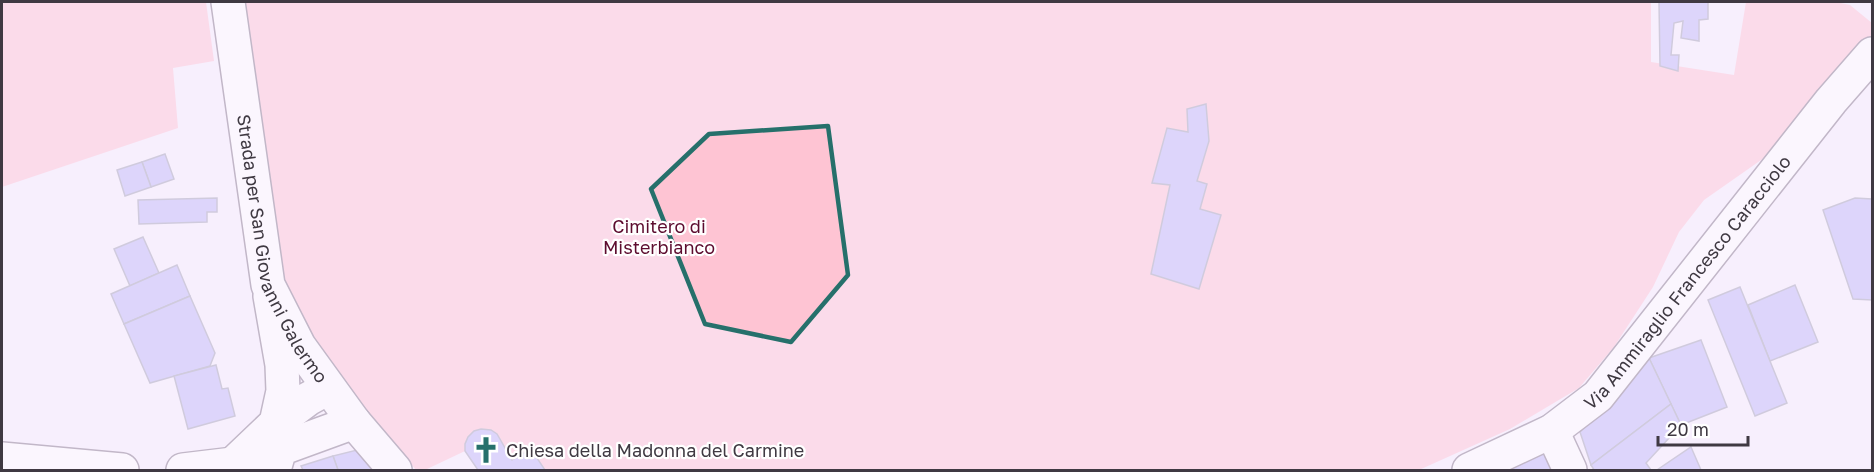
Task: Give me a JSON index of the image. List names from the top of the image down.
{
  "streets": {
    "main road": ["Strada per San Giovanni Galermo", "Via Ammiraglio Francesco Caracciolo"]
  },
  "parks": ["Cimitero di Misterbianco"],
  "places": {
    "church": ["Chiesa della Madonna del Carmine"]
  },
  "scale_bar": "20 m"
}
